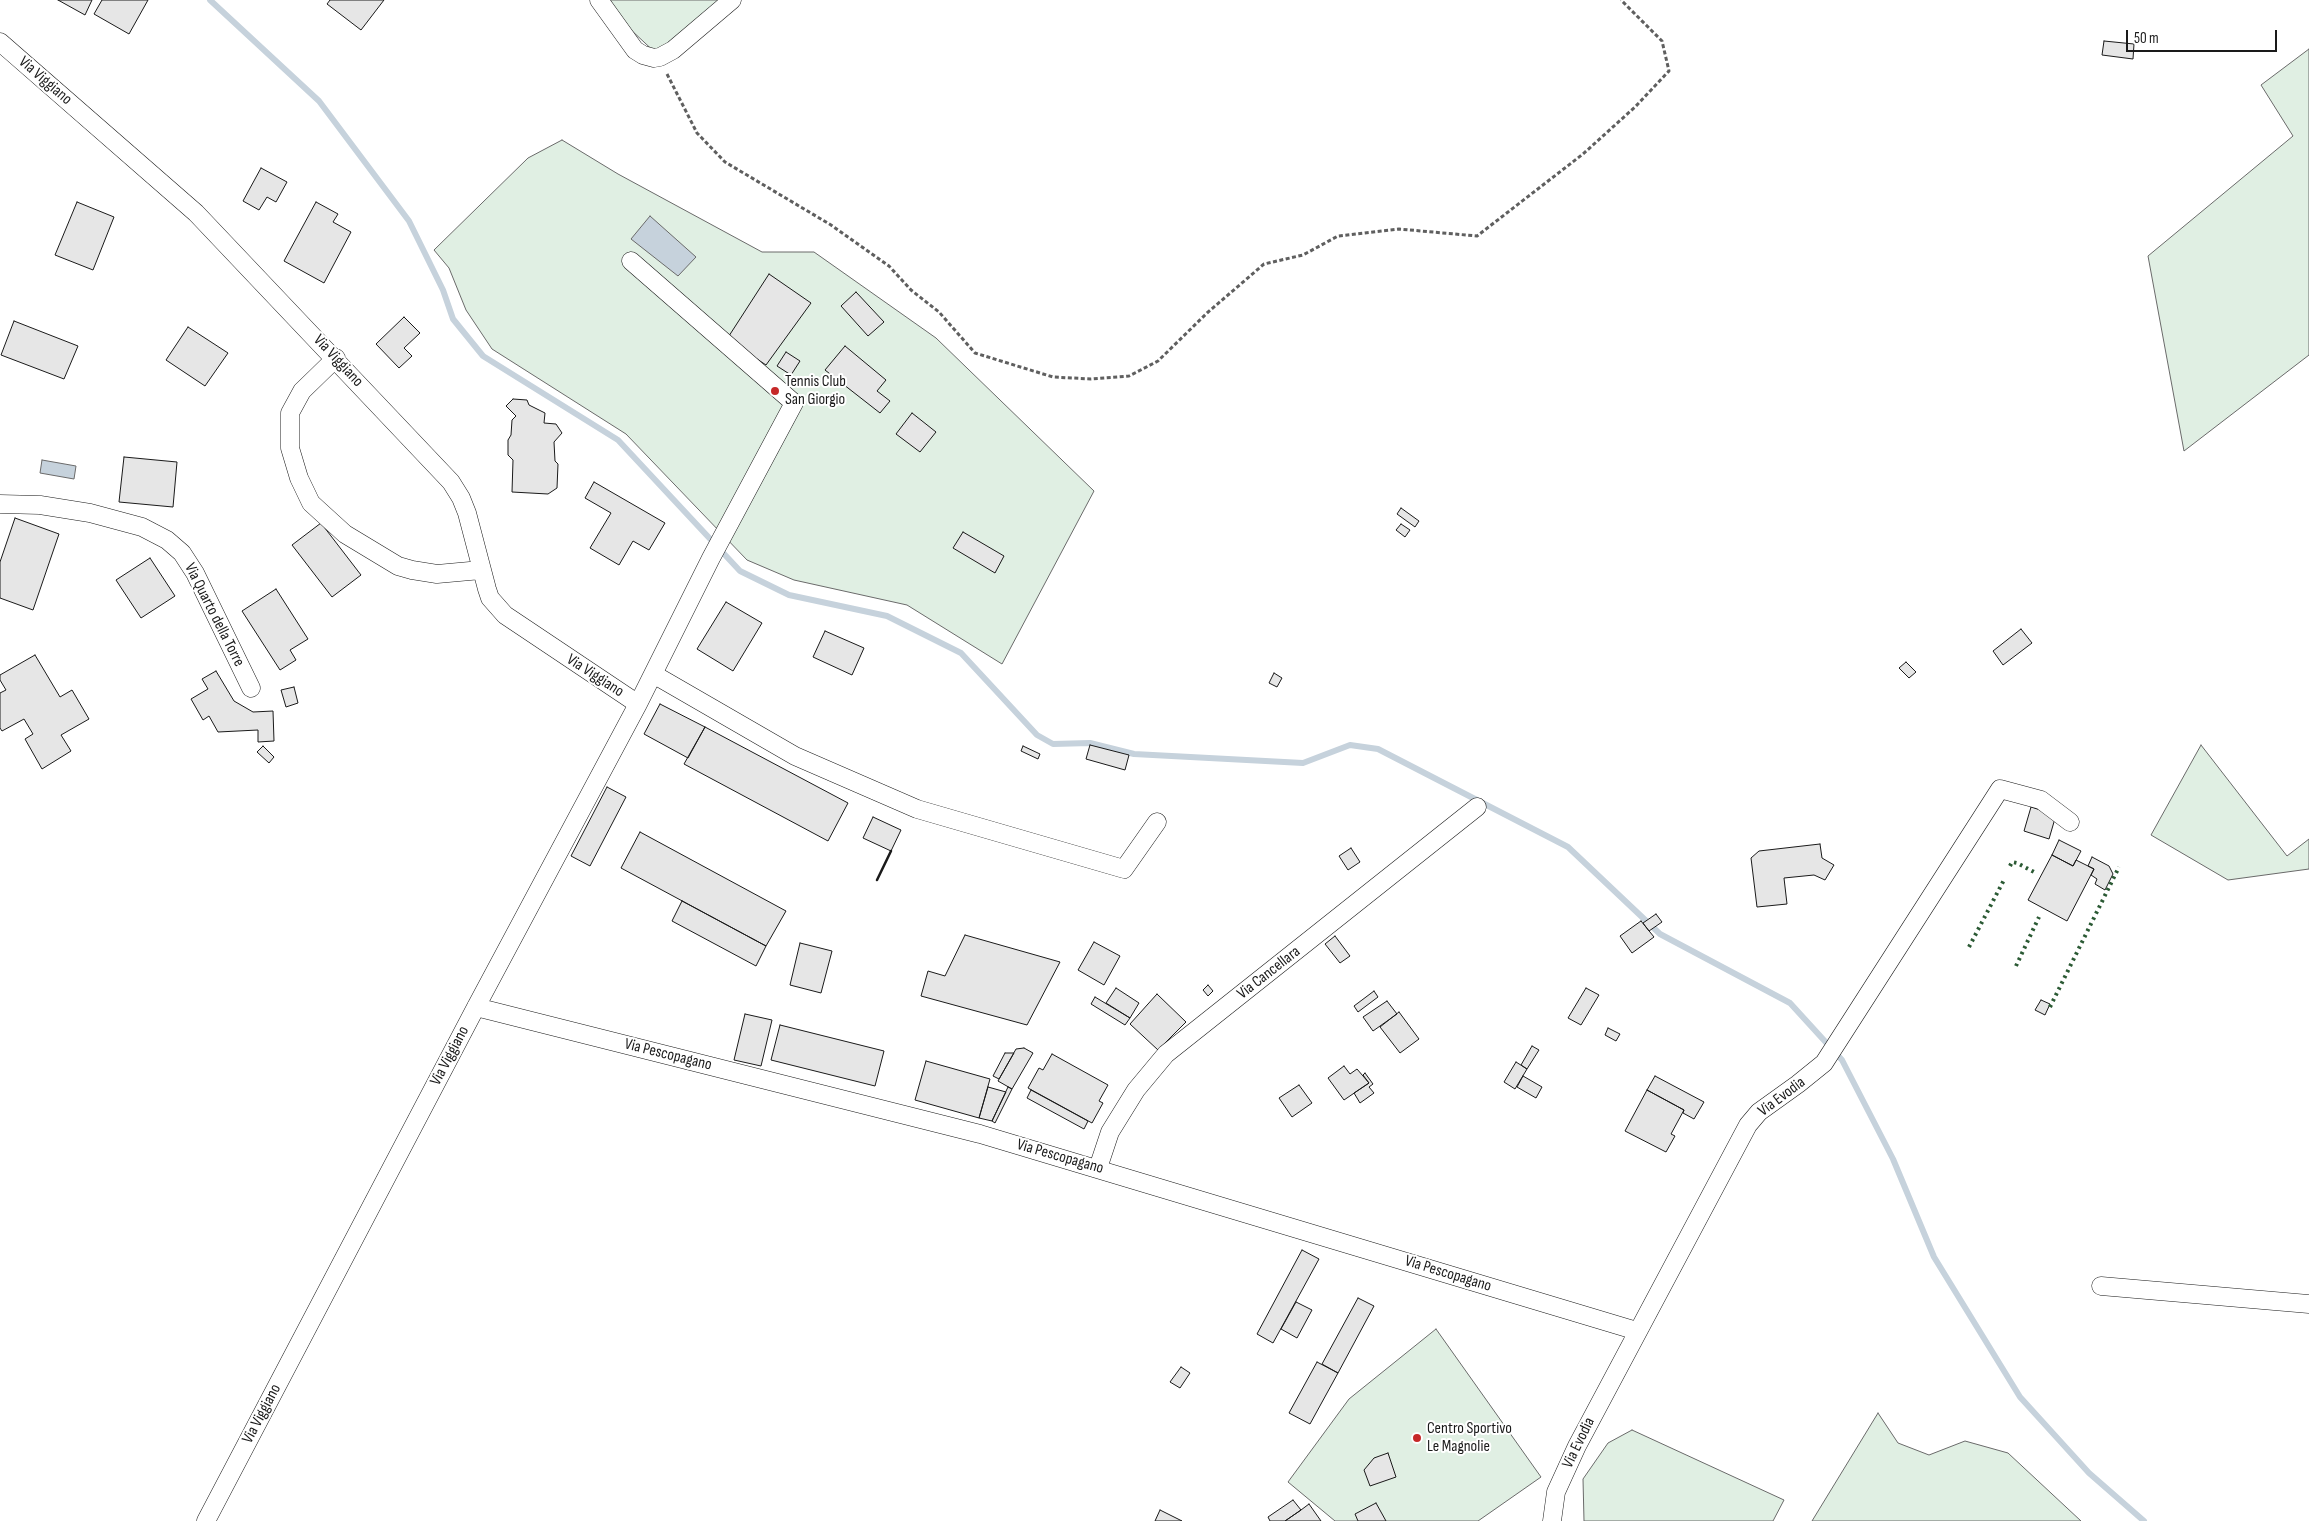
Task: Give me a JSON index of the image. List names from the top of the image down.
{
  "streets": {
    "street": [
      "Via Viggiano",
      "Via Quarto della Torre",
      "Via Cancellara",
      "Via Pescopagano",
      "Via Evodia"
    ]
  },
  "crossings": [
    ["Via Viggiano", "Via Pescopagano"],
    ["Via Cancellara", "Via Pescopagano"],
    ["Via Pescopagano", "Via Evodia"]
  ],
  "places": ["Tennis Club San Giorgio", "Centro Sportivo Le Magnolie"],
  "scale_bar": "50 m"
}
